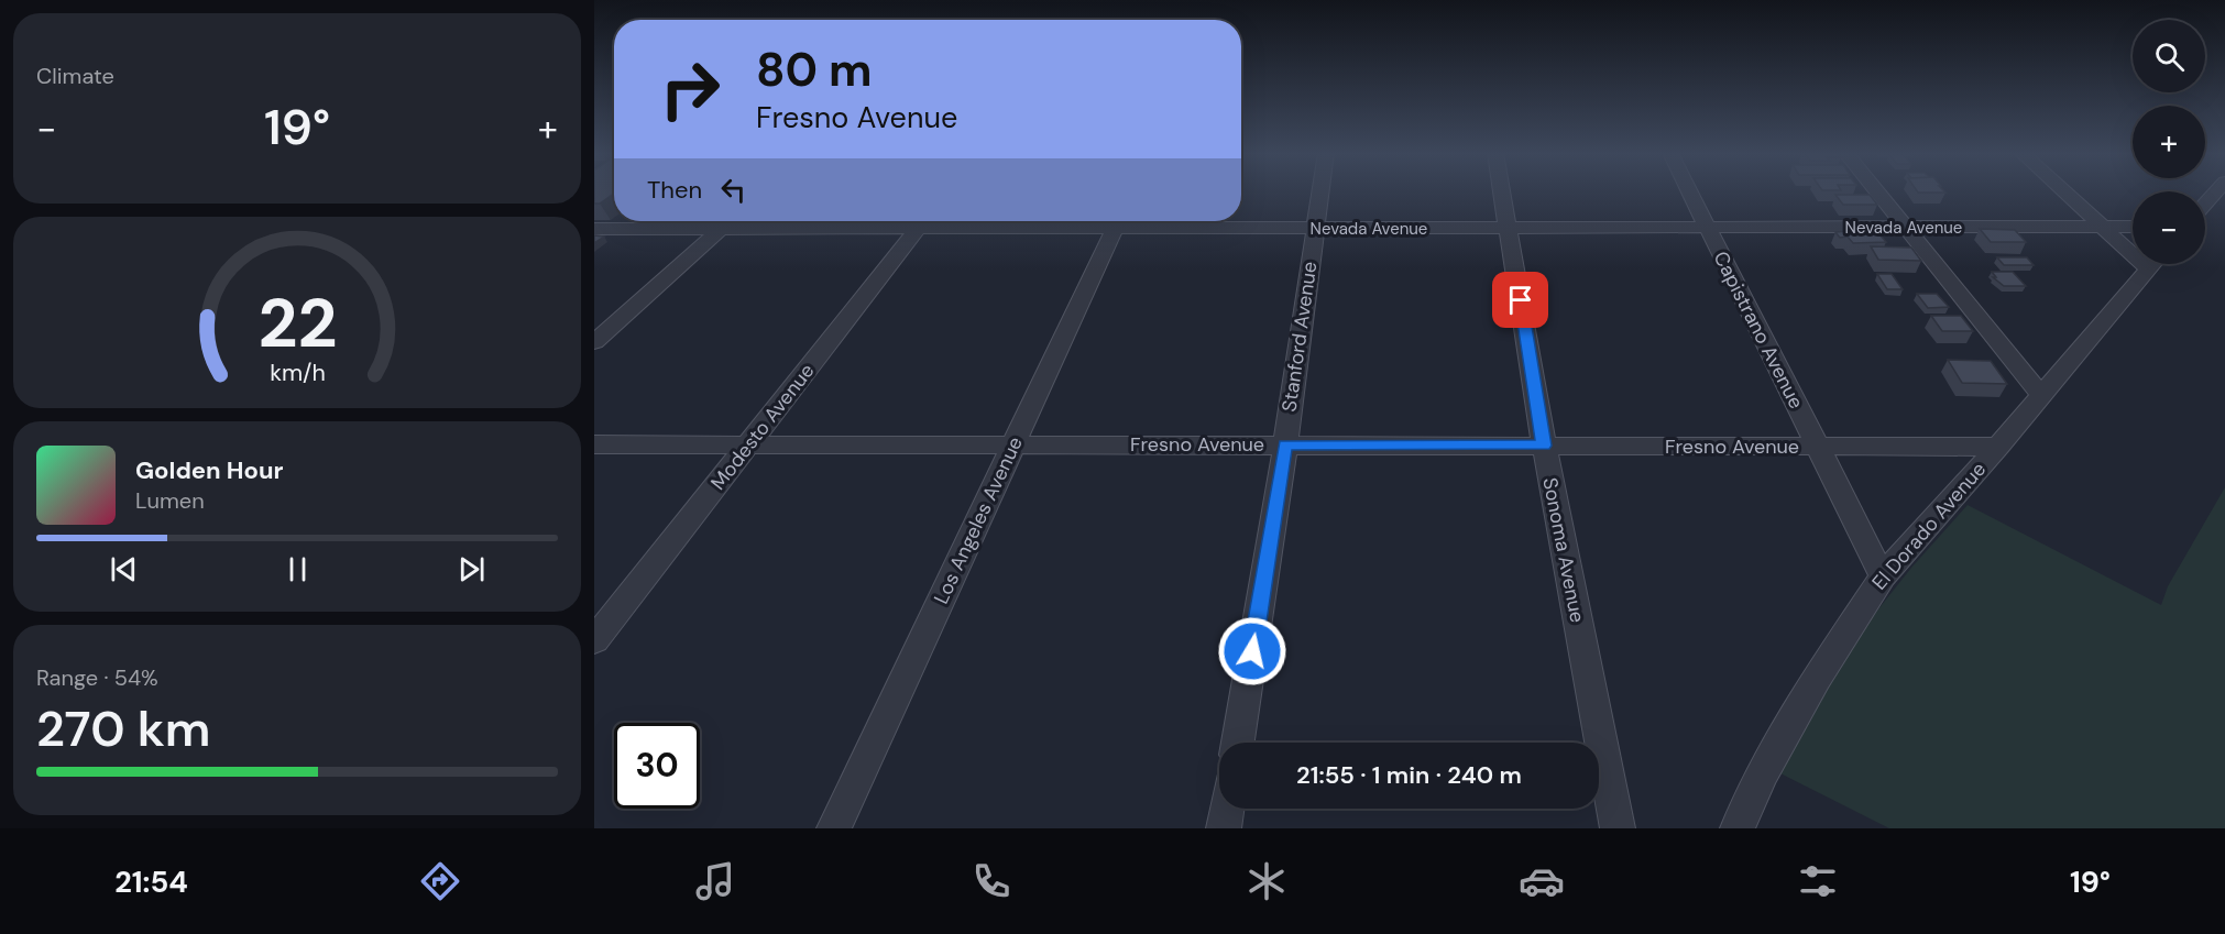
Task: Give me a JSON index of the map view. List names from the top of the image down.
{
  "streets": {
    "street": [
      "Nevada Avenue",
      "Capistrano Avenue",
      "Stanford Avenue",
      "Modesto Avenue",
      "Fresno Avenue",
      "Los Angeles Avenue",
      "El Dorado Avenue",
      "Sonoma Avenue"
    ]
  },
  "crossings": [
    ["Nevada Avenue", "Capistrano Avenue"],
    ["Nevada Avenue", "Stanford Avenue"],
    ["Nevada Avenue", "Los Angeles Avenue"],
    ["Nevada Avenue", "Sonoma Avenue"],
    ["Capistrano Avenue", "Fresno Avenue"],
    ["Capistrano Avenue", "El Dorado Avenue"],
    ["Stanford Avenue", "Fresno Avenue"],
    ["Modesto Avenue", "Fresno Avenue"],
    ["Fresno Avenue", "Los Angeles Avenue"],
    ["Fresno Avenue", "El Dorado Avenue"],
    ["Fresno Avenue", "Sonoma Avenue"]
  ],
  "page": {
    "tile": [
      "Climate",
      ["Range · 54%", "270 km"]
    ],
    "map_buttons": ["+", "−"],
    "turn": ["80 m", "Fresno Avenue"],
    "heat": ["−", "19°", "+"],
    "then": "Then",
    "song": ["Golden Hour", "Lumen"],
    "limit": "30",
    "trip": "21:55 · 1 min · 240 m",
    "tabs": ["21:54", "19°"],
    "gauge": ["22", "km/h"]
  }
}
